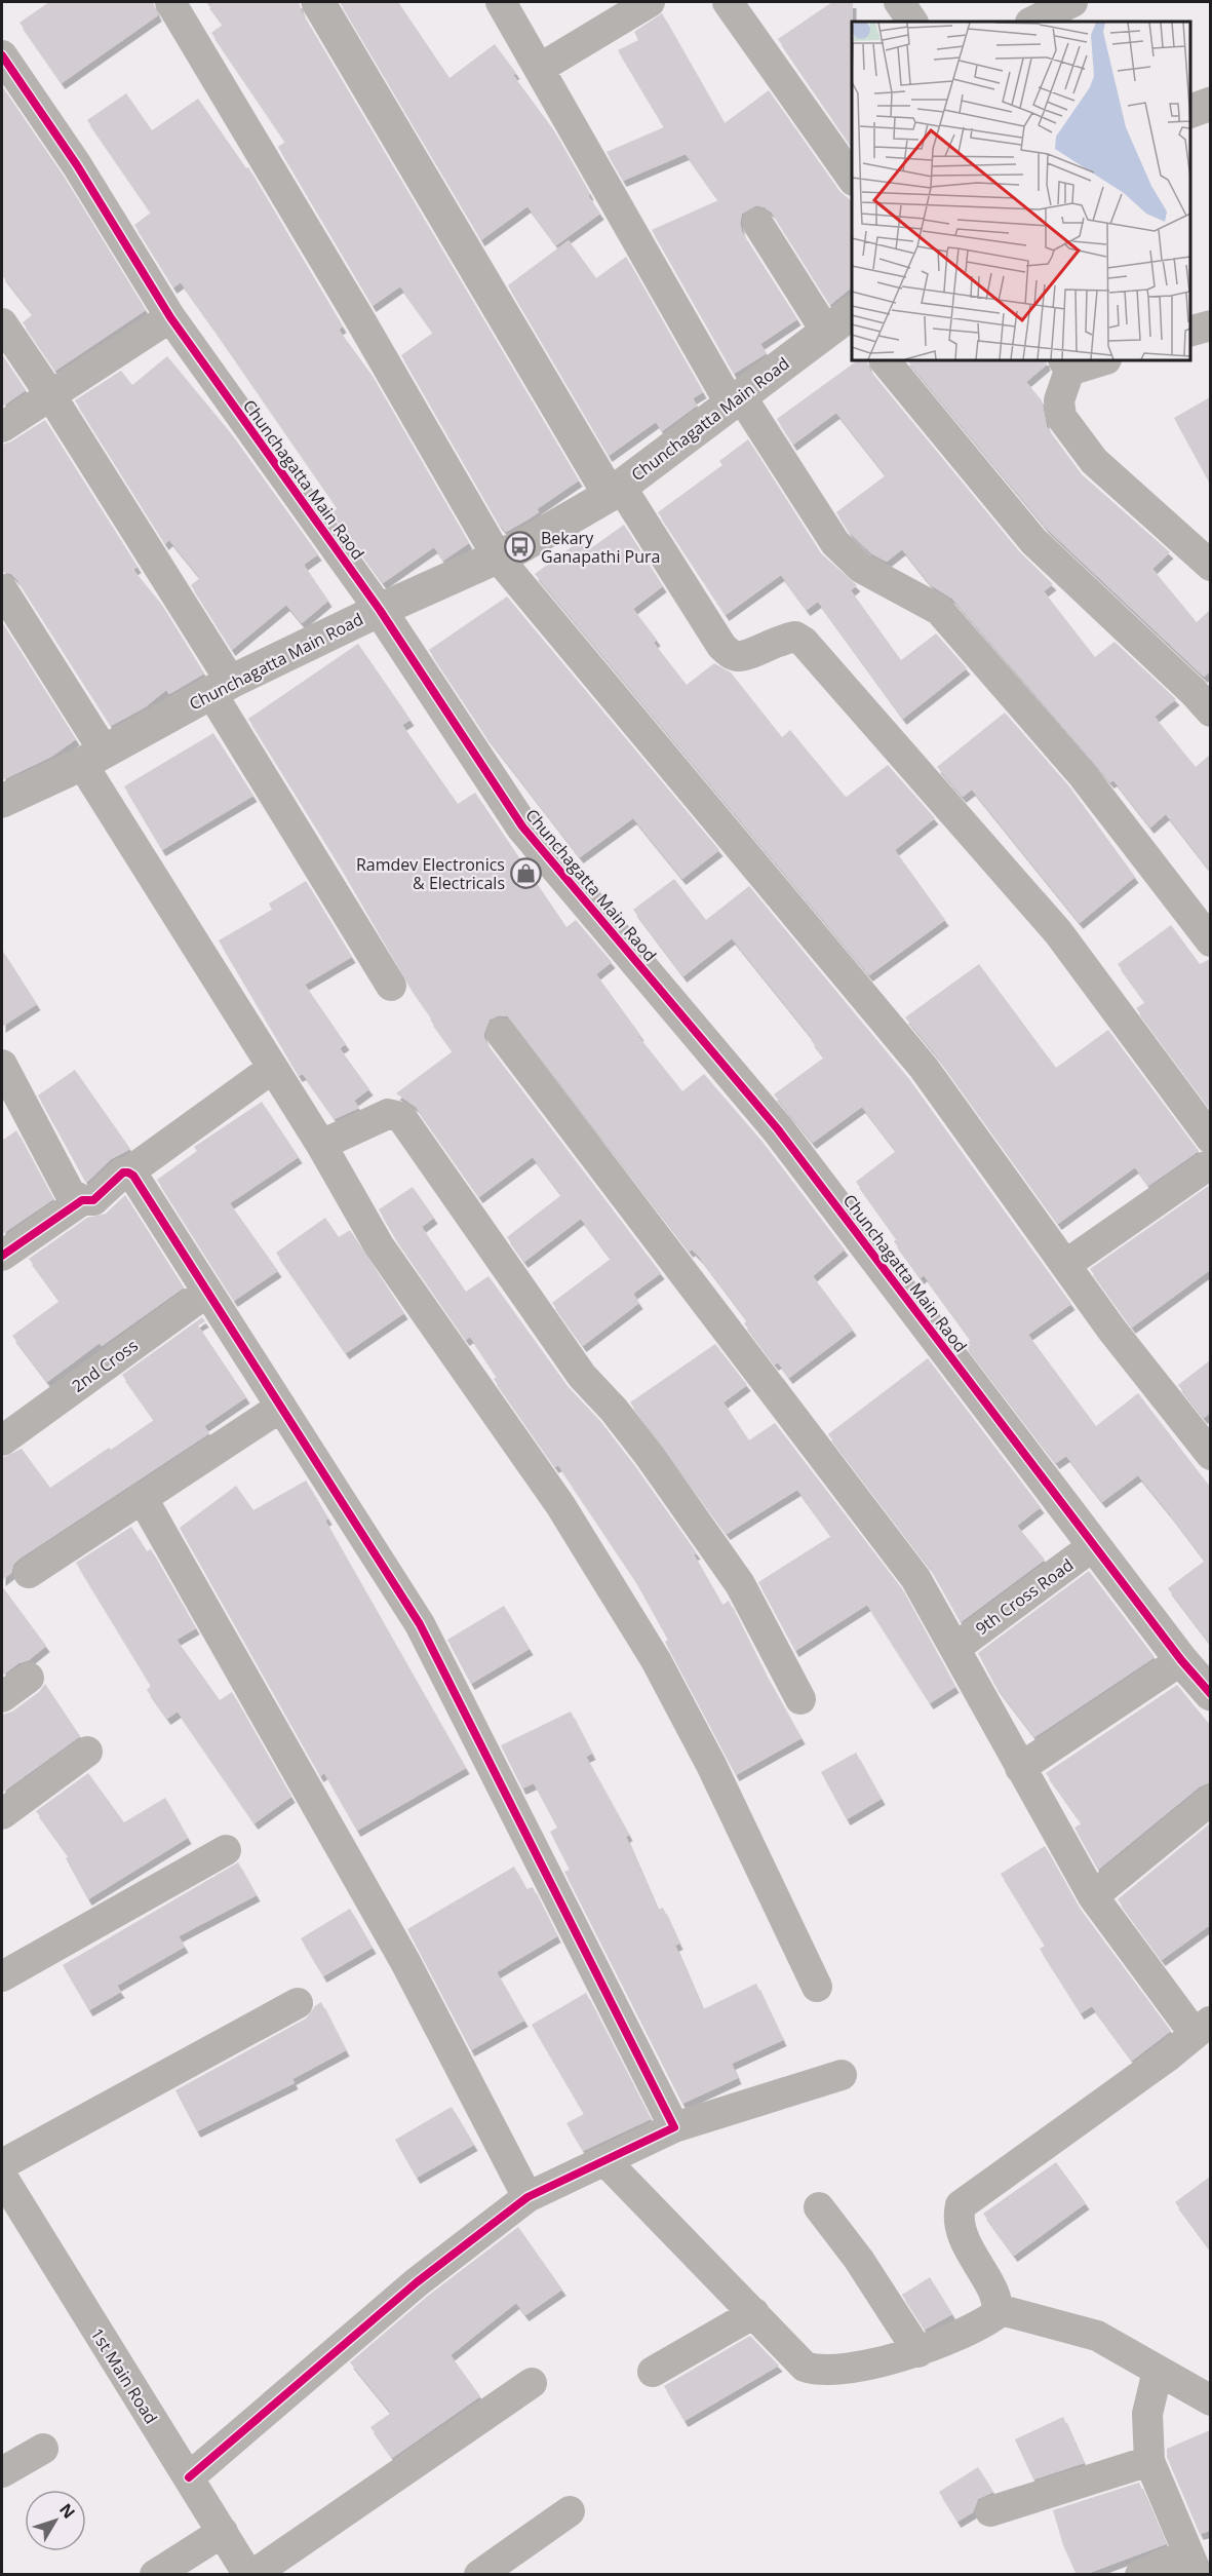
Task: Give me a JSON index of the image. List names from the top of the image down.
{
  "streets": {
    "street": [
      "Chunchagatta Main Road",
      "Chunchagatta Main Raod",
      "2nd Cross",
      "9th Cross Road",
      "1st Main Road"
    ]
  },
  "crossings": [
    ["Chunchagatta Main Road", "Chunchagatta Main Raod"],
    ["Chunchagatta Main Raod", "9th Cross Road"]
  ],
  "places": {
    "bus stop": ["Bekary Ganapathi Pura"],
    "shop": ["Ramdev Electronics & Electricals"]
  },
  "north": "top right"
}
